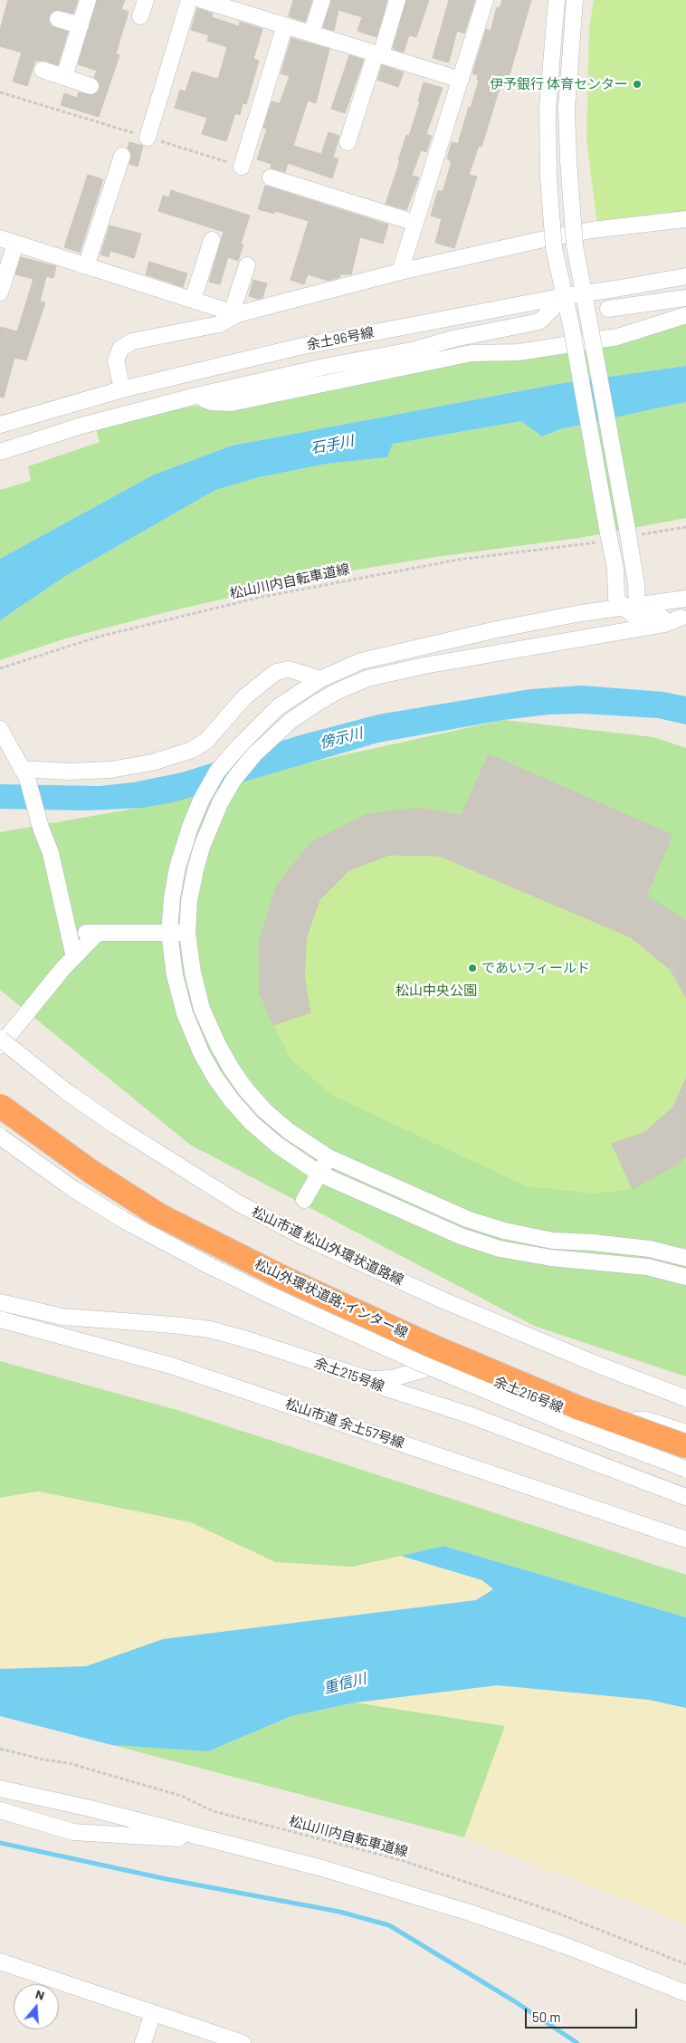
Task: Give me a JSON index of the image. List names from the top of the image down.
{
  "streets": {
    "highway": ["松山外環状道路;インター線"],
    "street": [
      "余土96号線",
      "松山市道 松山外環状道路線",
      "余土215号線",
      "余土216号線",
      "松山市道 余土57号線"
    ],
    "path": ["松山川内自転車道線"]
  },
  "crossings": [
    ["余土215号線", "余土216号線"]
  ],
  "water": ["石手川", "傍示川", "重信川"],
  "parks": ["松山中央公園"],
  "places": ["伊予銀行 体育センター", "であいフィールド"],
  "scale_bar": "50 m",
  "north": "top"
}
